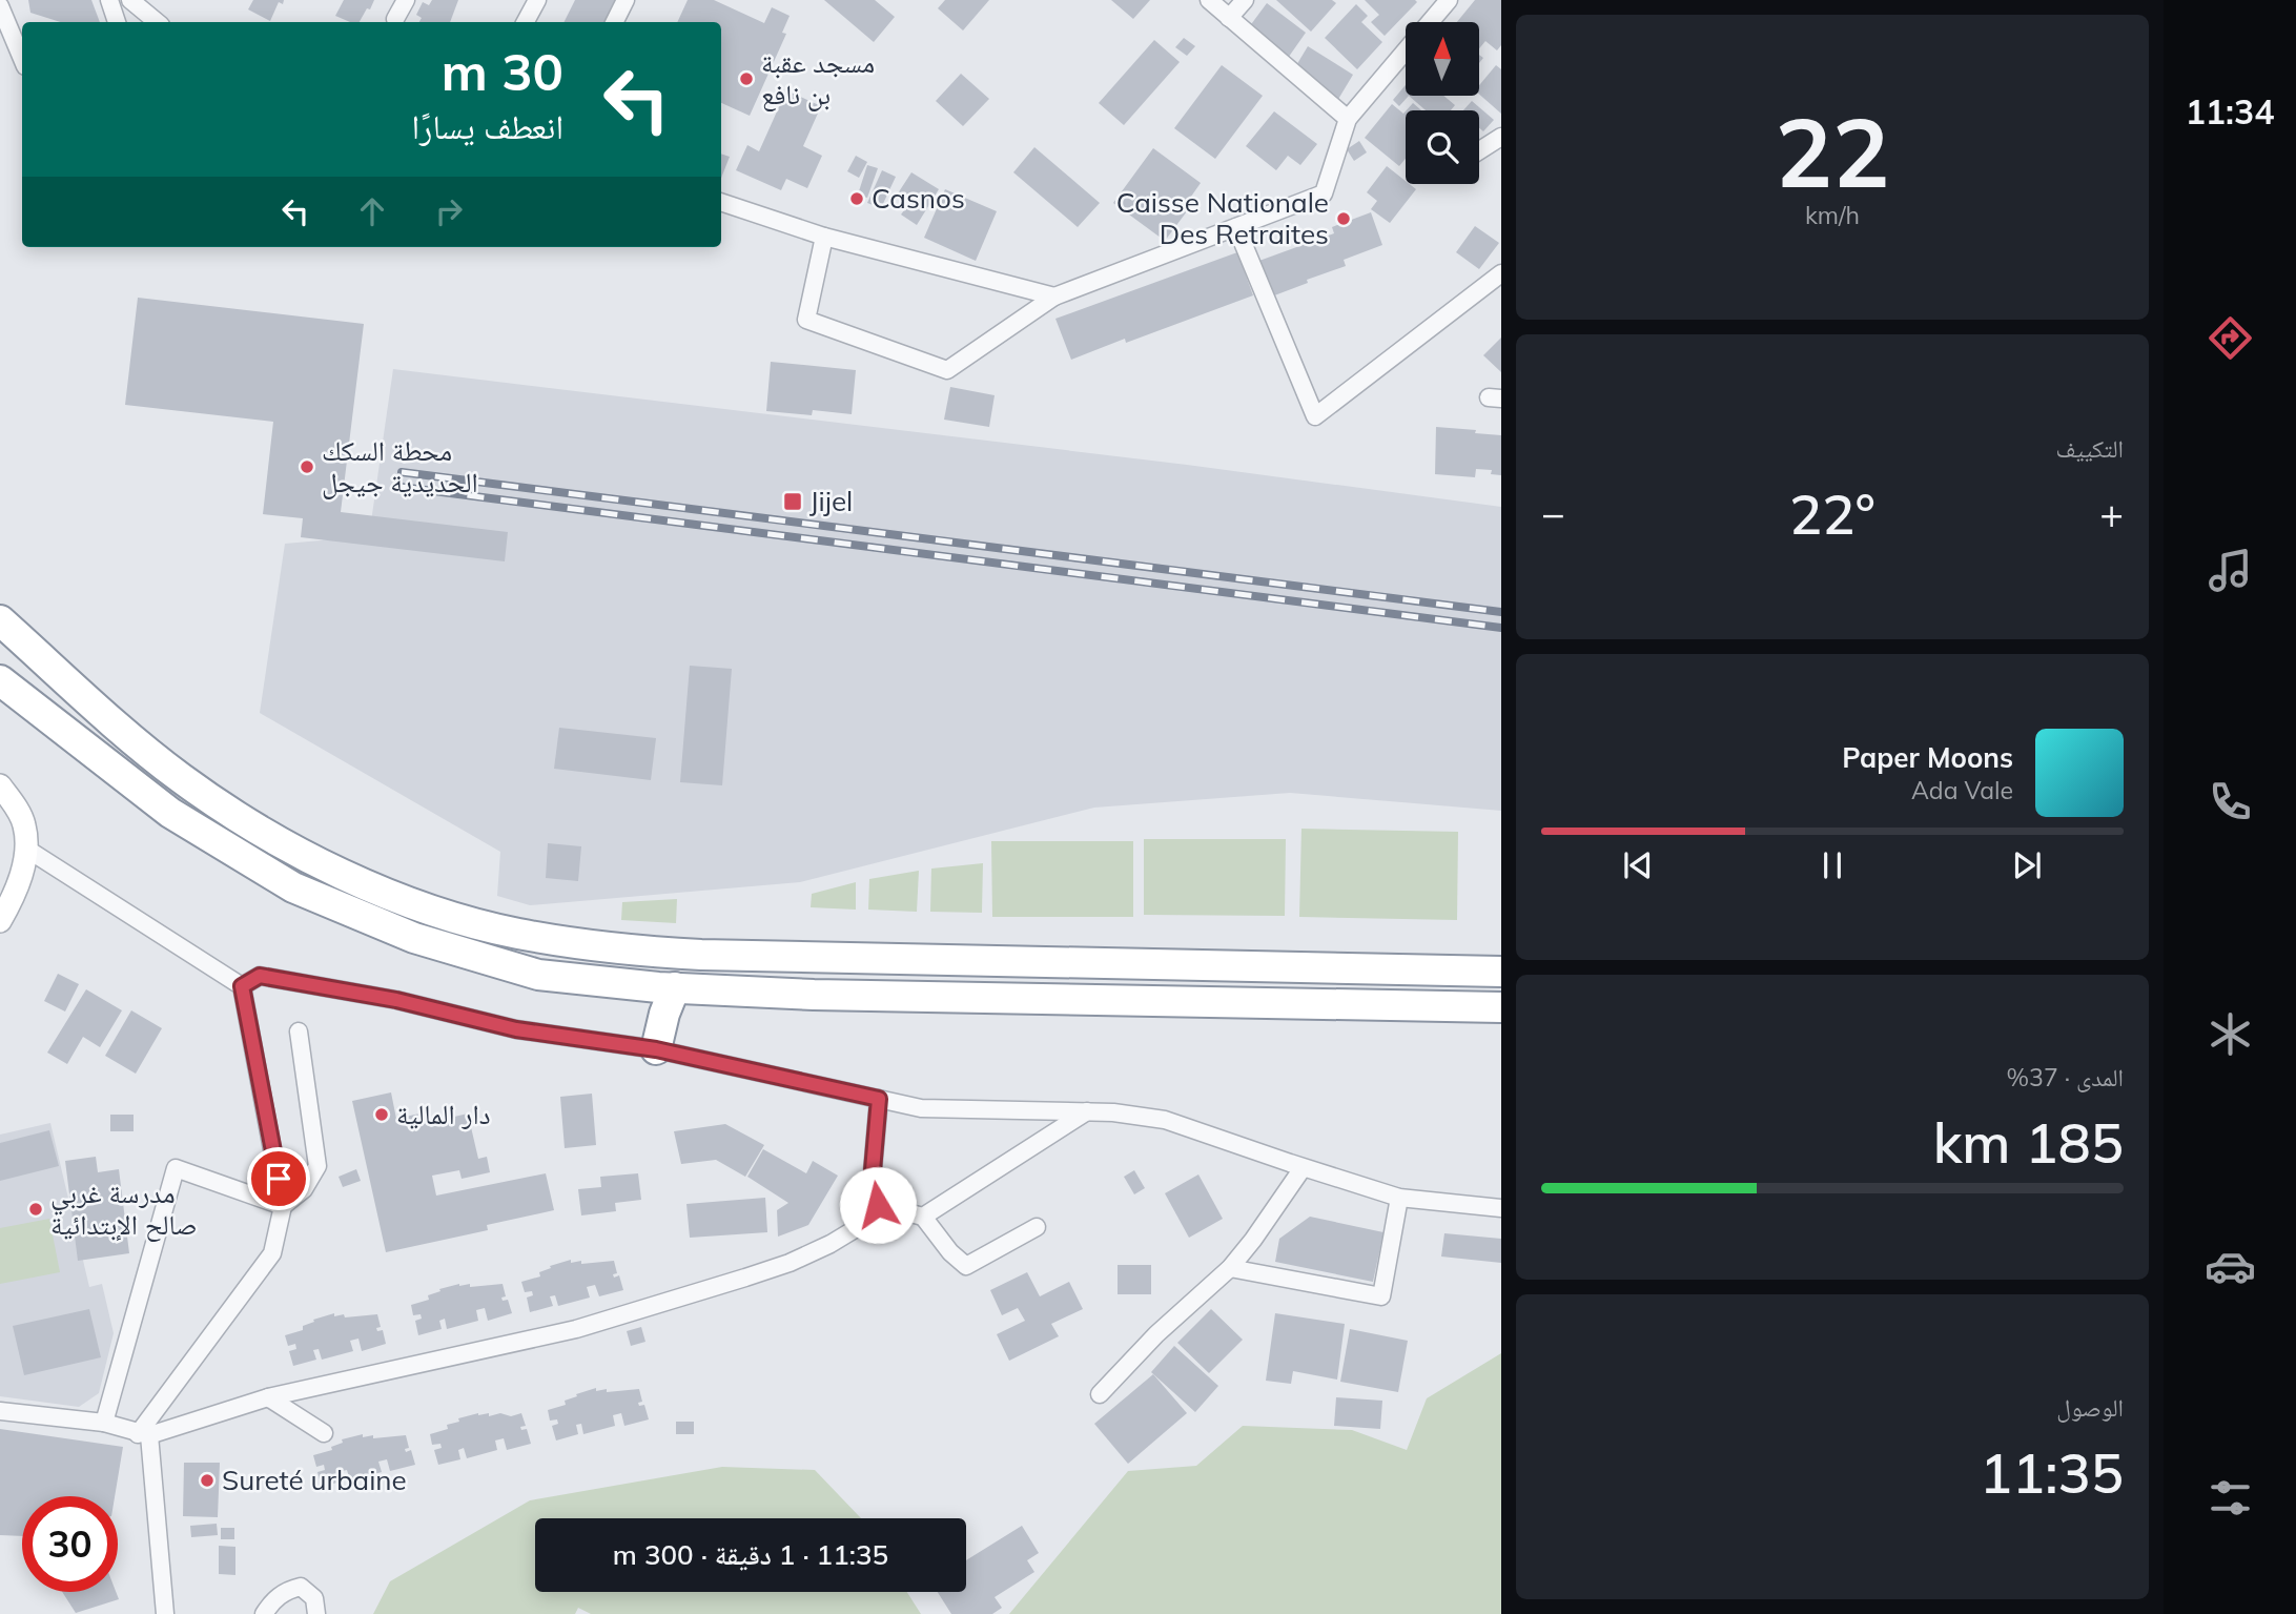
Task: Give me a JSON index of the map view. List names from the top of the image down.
{
  "places": {
    "other": [
      "مسجد عقبة بن نافع",
      "Casnos",
      "Caisse Nationale Des Retraites",
      "محطة السكك الحديدية جيجل",
      "دار المالية",
      "مدرسة غربي صالح الإبتدائية",
      "Sureté urbaine"
    ],
    "transit": ["Jijel"]
  },
  "north": "top",
  "page": {
    "tabs": "11:34",
    "tile": [
      ["22", "km/h"],
      "التكييف",
      ["المدى · 37%", "185 km"],
      ["الوصول", "11:35"]
    ],
    "turn": ["30 m", "انعطف يسارًا"],
    "heat": ["−", "22°", "+"],
    "song": ["Paper Moons", "Ada Vale"],
    "limit": "30",
    "trip": "11:35 · 1 دقيقة · 300 m"
  }
}
